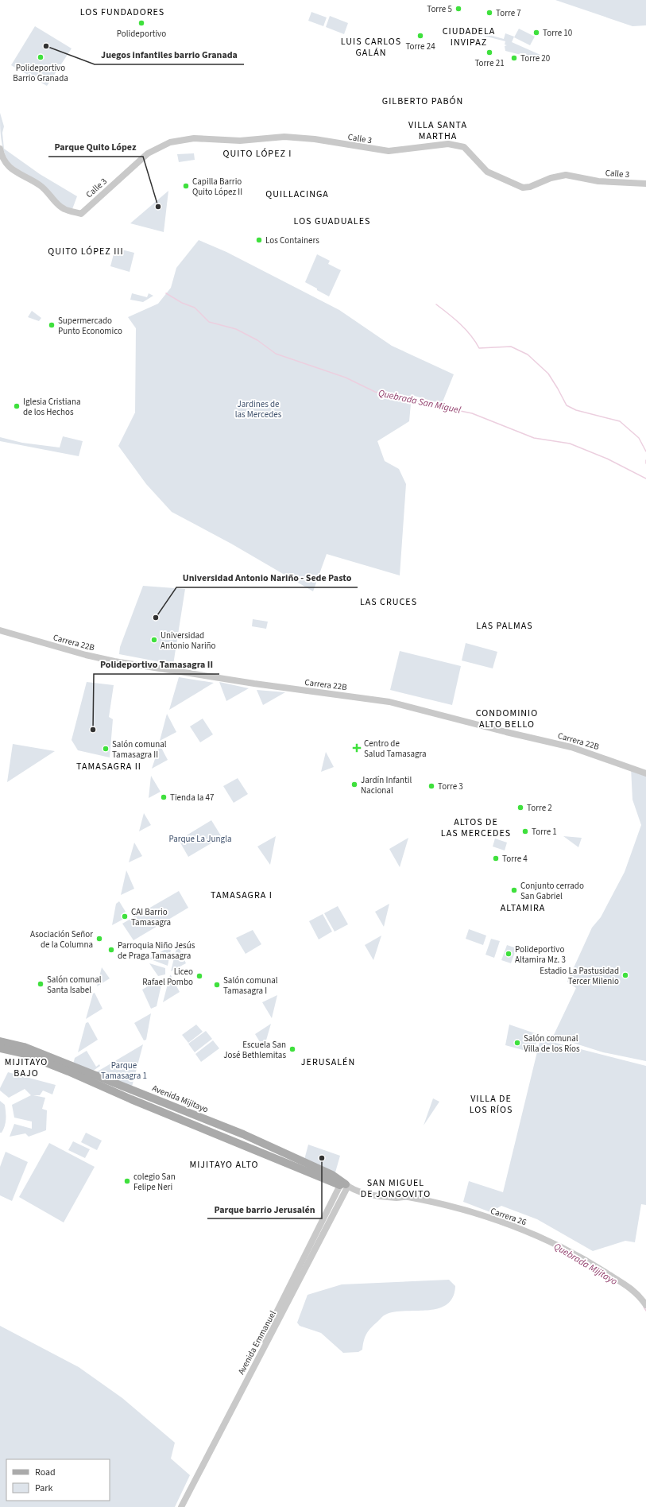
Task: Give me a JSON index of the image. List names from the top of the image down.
{
  "streets": {
    "main road": ["Avenida Mijitayo"],
    "street": [
      "Calle 3",
      "Carrera 22B",
      "Carrera 26",
      "Avenida Emmanuel"
    ]
  },
  "crossings": [
    ["Avenida Mijitayo", "Carrera 26"],
    ["Avenida Mijitayo", "Avenida Emmanuel"],
    ["Carrera 26", "Avenida Emmanuel"]
  ],
  "districts": [
    "LOS FUNDADORES",
    "CIUDADELA INVIPAZ",
    "LUIS CARLOS GALÁN",
    "GILBERTO PABÓN",
    "VILLA SANTA MARTHA",
    "QUITO LÓPEZ I",
    "QUILLACINGA",
    "LOS GUADUALES",
    "QUITO LÓPEZ III",
    "LAS CRUCES",
    "LAS PALMAS",
    "CONDOMINIO ALTO BELLO",
    "TAMASAGRA II",
    "ALTOS DE LAS MERCEDES",
    "TAMASAGRA I",
    "ALTAMIRA",
    "MIJITAYO BAJO",
    "JERUSALÉN",
    "VILLA DE LOS RÍOS",
    "MIJITAYO ALTO",
    "SAN MIGUEL DE JONGOVITO"
  ],
  "water": ["Quebrada San Miguel", "Quebrada Mijitayo"],
  "parks": ["Jardines de las Mercedes", "Parque La Jungla", "Parque Tamasagra 1"],
  "places": {
    "other": [
      "Torre 5",
      "Torre 7",
      "Polideportivo",
      "Torre 10",
      "Torre 24",
      "Juegos infantiles barrio Granada",
      "Torre 21",
      "Polideportivo Barrio Granada",
      "Torre 20",
      "Capilla Barrio Quito López II",
      "Parque Quito López",
      "Los Containers",
      "Supermercado Punto Economico",
      "Iglesia Cristiana de los Hechos",
      "Universidad Antonio Nariño - Sede Pasto",
      "Universidad Antonio Nariño",
      "Polideportivo Tamasagra II",
      "Salón comunal Tamasagra II",
      "Jardín Infantil Nacional",
      "Torre 3",
      "Tienda la 47",
      "Torre 2",
      "Torre 1",
      "Torre 4",
      "Conjunto cerrado San Gabriel",
      "CAI Barrio Tamasagra",
      "Asociación Señor de la Columna",
      "Parroquia Niño Jesús de Praga Tamasagra",
      "Polideportivo Altamira Mz. 3",
      "Estadio La Pastusidad Tercer Milenio",
      "Liceo Rafael Pombo",
      "Salón comunal Santa Isabel",
      "Salón comunal Tamasagra I",
      "Salón comunal Villa de los Ríos",
      "Escuela San José Bethlemitas",
      "Parque barrio Jerusalén",
      "colegio San Felipe Neri"
    ],
    "health": ["Centro de Salud Tamasagra"]
  },
  "legend": ["Road", "Park"]
}
